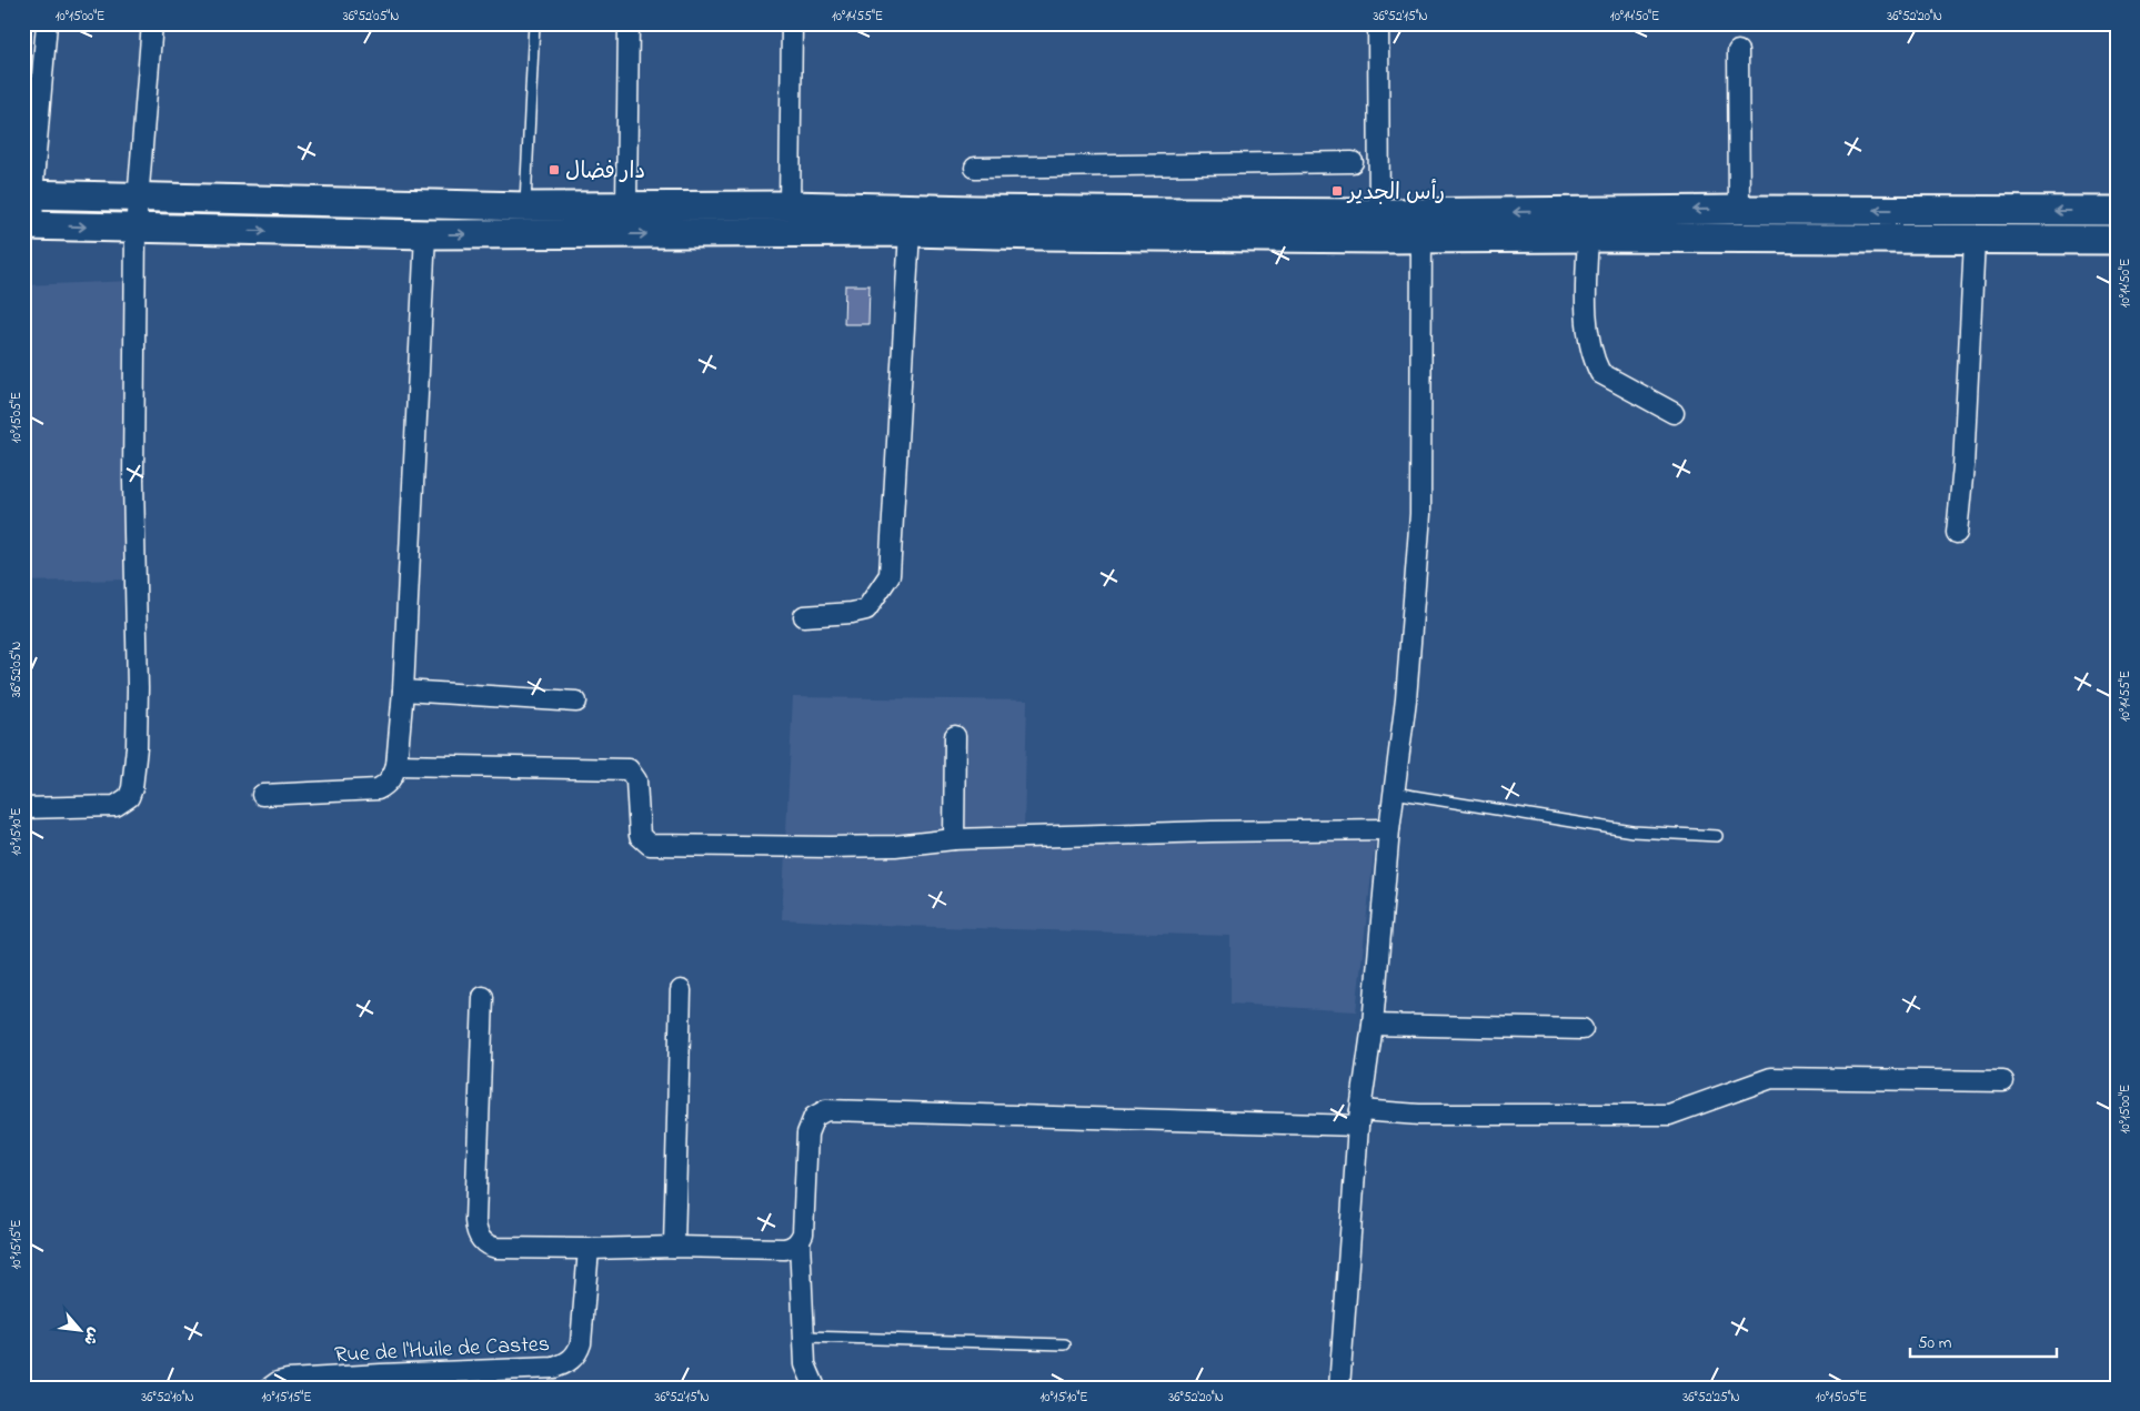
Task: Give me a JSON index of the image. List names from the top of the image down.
{
  "streets": {
    "street": ["Rue de l'Huile de Castes"]
  },
  "places": {
    "transit": ["دار فضال", "رأس الجدير"]
  },
  "scale_bar": "50 m",
  "north": "bottom right",
  "coordinates": [
    "10°15'00\"E",
    "36°52'05\"N",
    "10°14'55\"E",
    "36°52'15\"N",
    "10°14'50\"E",
    "36°52'20\"N",
    "10°15'05\"E",
    "10°15'10\"E",
    "10°15'15\"E",
    "36°52'10\"N",
    "36°52'25\"N"
  ]
}
